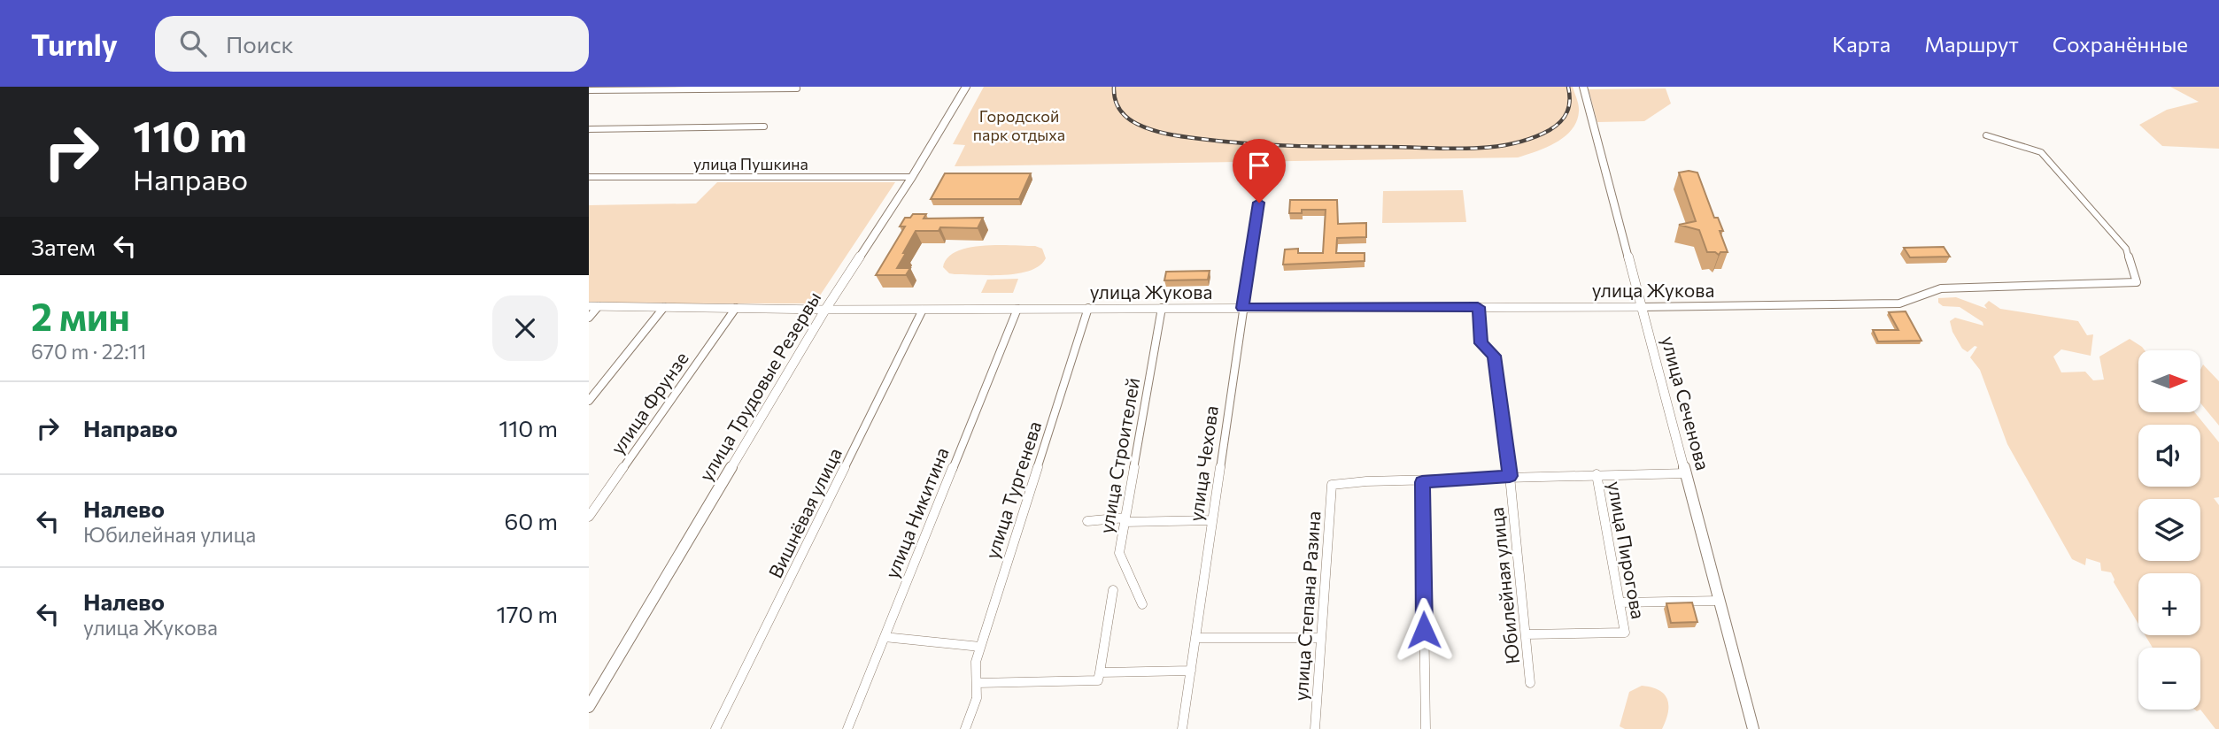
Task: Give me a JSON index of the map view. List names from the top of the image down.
{
  "streets": {
    "main road": ["улица Трудовые Резервы", "улица Сеченова"],
    "street": [
      "улица Пушкина",
      "улица Жукова",
      "улица Фрунзе",
      "улица Строителей",
      "улица Чехова",
      "улица Тургенева",
      "Вишнёвая улица",
      "улица Никитина",
      "улица Пирогова",
      "Юбилейная улица",
      "улица Степана Разина"
    ]
  },
  "crossings": [
    ["улица Пушкина", "улица Трудовые Резервы"],
    ["улица Жукова", "улица Трудовые Резервы"],
    ["улица Жукова", "улица Фрунзе"],
    ["улица Жукова", "улица Сеченова"],
    ["улица Жукова", "улица Строителей"],
    ["улица Жукова", "улица Чехова"],
    ["улица Жукова", "улица Тургенева"],
    ["улица Жукова", "Вишнёвая улица"],
    ["улица Жукова", "улица Никитина"],
    ["улица Жукова", "Юбилейная улица"],
    ["улица Пирогова", "Юбилейная улица"]
  ],
  "parks": ["Городской парк отдыха"],
  "north": "right",
  "page": {
    "header": "Turnly",
    "search": "Поиск",
    "nav": ["Карта", "Маршрут", "Сохранённые"],
    "turn": ["110 m", "Направо"],
    "then": "Затем",
    "heading": ["2 мин", "670 m · 22:11"],
    "map_buttons": ["+", "−"],
    "list": [
      {
        "name": "Направо",
        "value": "110 m"
      },
      {
        "name": "Налево",
        "note": "Юбилейная улица",
        "value": "60 m"
      },
      {
        "name": "Налево",
        "note": "улица Жукова",
        "value": "170 m"
      }
    ]
  }
}
